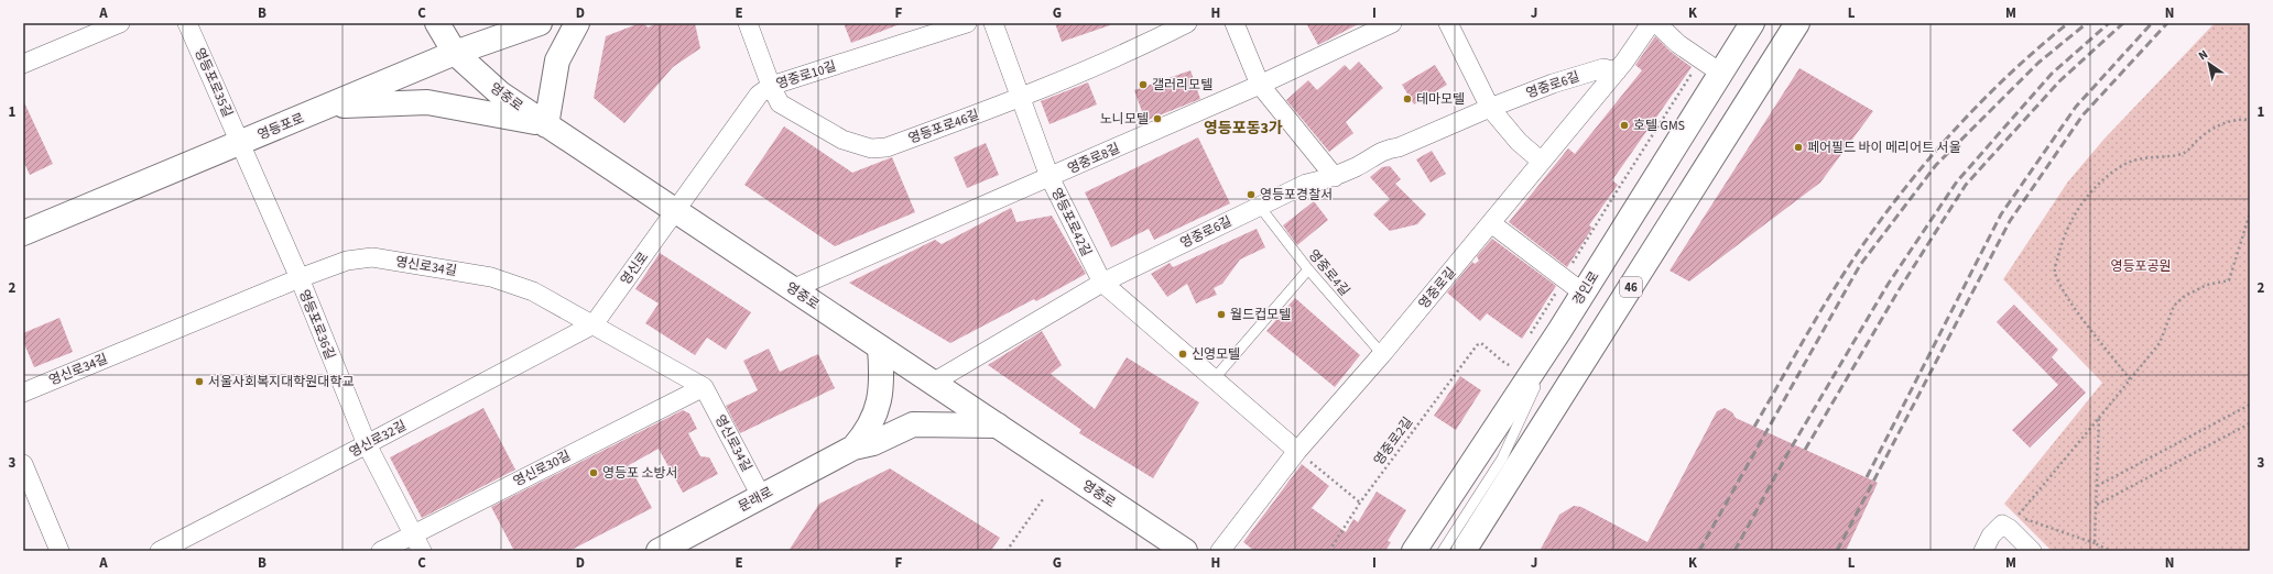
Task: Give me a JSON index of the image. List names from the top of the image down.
{
  "streets": {
    "main road": [
      "영중로",
      "영등포로",
      "46",
      "경인로",
      "문래로"
    ],
    "street": [
      "영중로10길",
      "영등포로35길",
      "영중로6길",
      "영등포로46길",
      "영중로8길",
      "영등포로42길",
      "영신로34길",
      "영신로",
      "영중로길",
      "영등포로36길",
      "영신로32길",
      "영신로30길"
    ],
    "lane": ["영중로4길"],
    "path": ["영중로2길"]
  },
  "crossings": [
    ["영중로10길", "영중로"],
    ["영중로10길", "영등포로46길"],
    ["영중로10길", "영신로"],
    ["영등포로35길", "영등포로"],
    ["영등포로35길", "영등포로36길"],
    ["영중로6길", "영중로"],
    ["영중로6길", "영등포로42길"],
    ["영중로6길", "영중로4길"],
    ["영중로6길", "영중로길"],
    ["영중로", "영등포로"],
    ["영중로", "영중로8길"],
    ["영중로", "영신로"],
    ["영중로", "문래로"],
    ["영등포로", "영등포로36길"],
    ["영등포로46길", "영등포로42길"],
    ["영중로8길", "영등포로42길"],
    ["영등포로42길", "영중로길"],
    ["영신로34길", "영신로"],
    ["영신로34길", "영등포로36길"],
    ["영신로34길", "영신로32길"],
    ["영신로34길", "영신로30길"],
    ["영신로34길", "문래로"],
    ["영신로", "영신로32길"],
    ["영중로4길", "영중로길"],
    ["영등포로36길", "영신로32길"],
    ["영등포로36길", "영신로30길"]
  ],
  "districts": ["영등포동3가"],
  "parks": ["영등포공원"],
  "places": [
    "갤러리모텔",
    "테마모텔",
    "노니모텔",
    "호텔 GMS",
    "페어필드 바이 메리어트 서울",
    "영등포경찰서",
    "월드컵모텔",
    "신영모텔",
    "서울사회복지대학원대학교",
    "영등포 소방서"
  ],
  "north": "top left",
  "grid": {
    "columns": [
      "A",
      "B",
      "C",
      "D",
      "E",
      "F",
      "G",
      "H",
      "I",
      "J",
      "K",
      "L",
      "M",
      "N"
    ],
    "rows": ["1", "2", "3"]
  }
}
